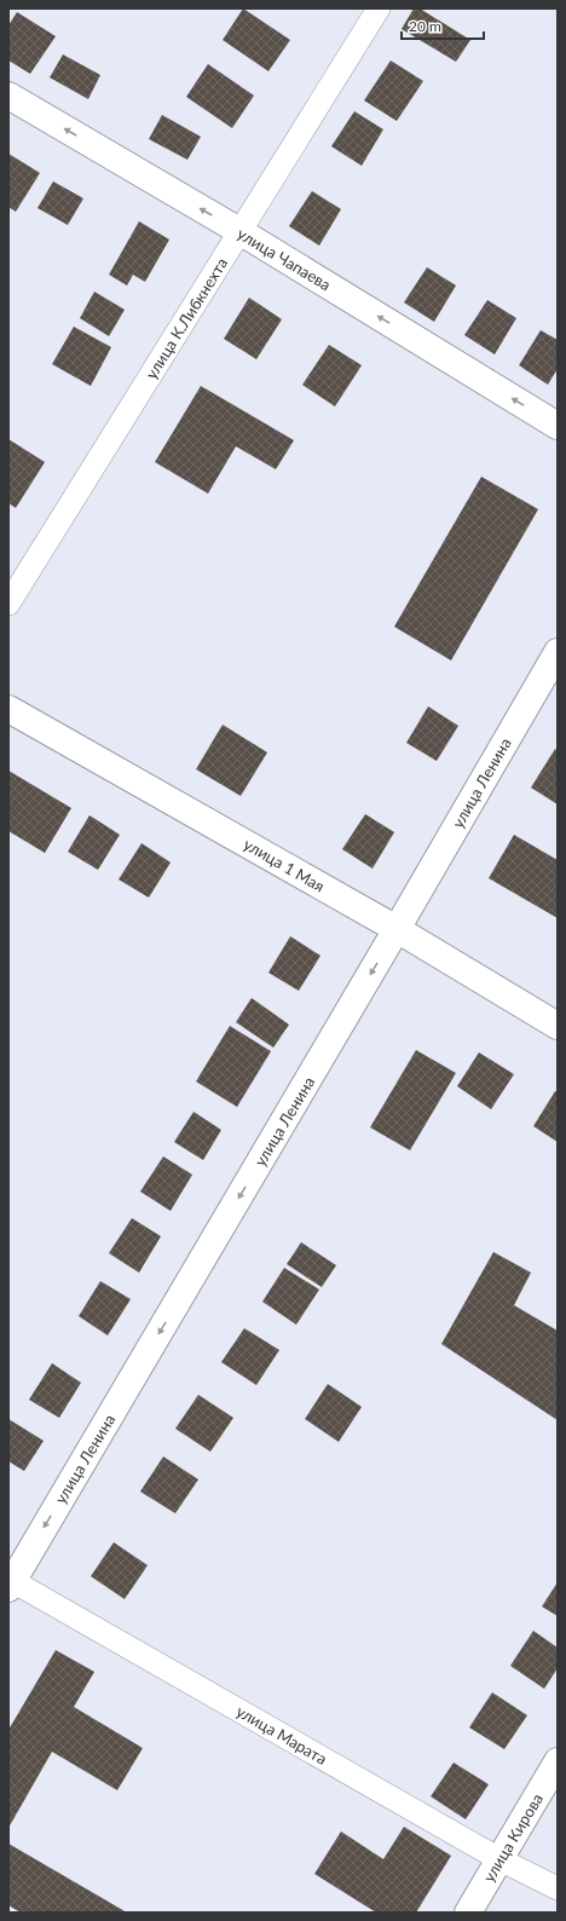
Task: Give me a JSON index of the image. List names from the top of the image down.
{
  "streets": {
    "main road": [
      "улица Чапаева",
      "улица Ленина",
      "улица 1 Мая",
      "улица Кирова"
    ],
    "street": ["улица К.Либкнехта", "улица Марата"]
  },
  "crossings": [
    ["улица Чапаева", "улица К.Либкнехта"],
    ["улица Ленина", "улица 1 Мая"],
    ["улица Ленина", "улица Марата"],
    ["улица Марата", "улица Кирова"]
  ],
  "one_way": ["улица Чапаева", "улица Ленина"],
  "scale_bar": "20 m"
}
